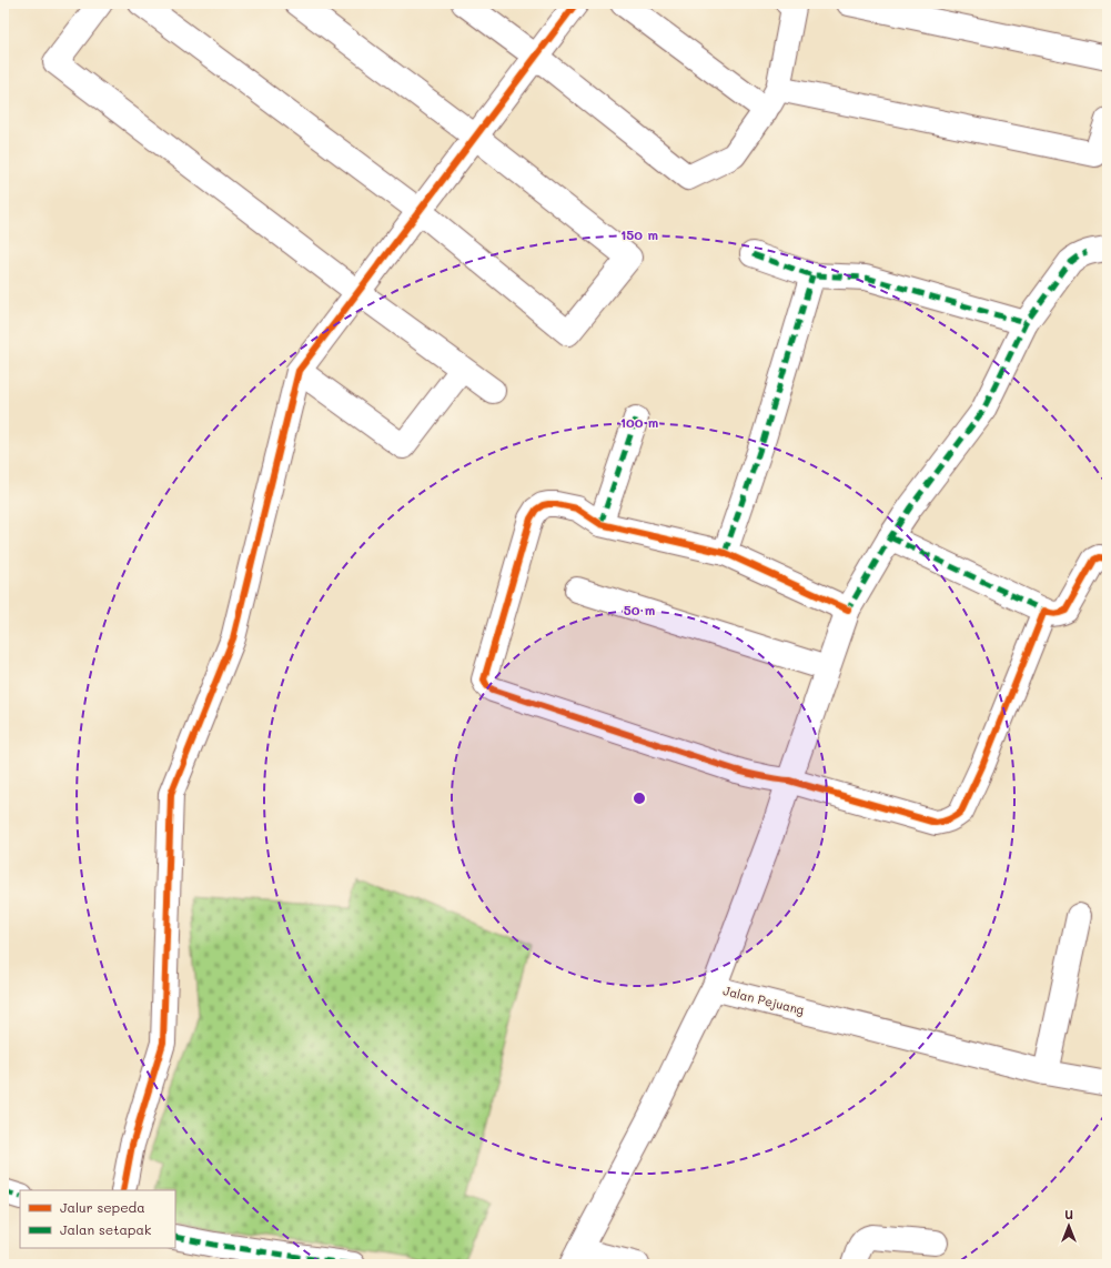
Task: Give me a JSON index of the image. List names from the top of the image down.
{
  "streets": {
    "street": ["Jalan Pejuang"]
  },
  "legend": ["Jalur sepeda", "Jalan setapak"],
  "north": "top",
  "rings": ["150 m", "100 m", "50 m"]
}
